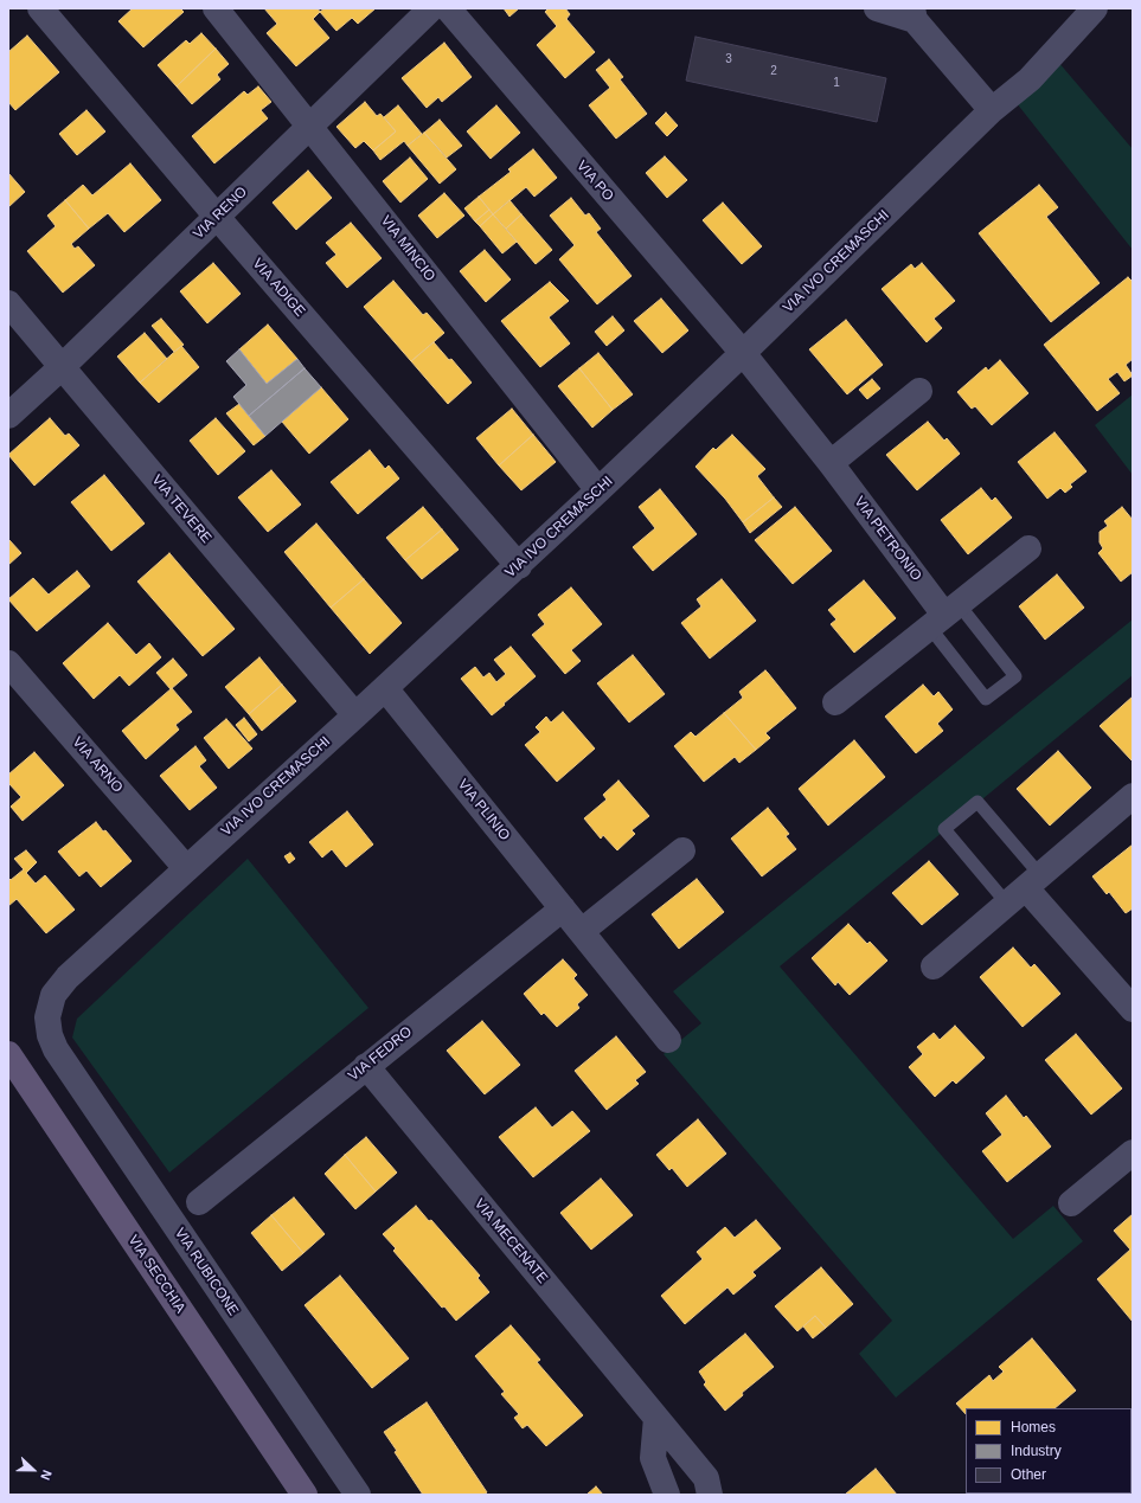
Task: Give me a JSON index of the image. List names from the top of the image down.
{
  "streets": {
    "main road": ["VIA SECCHIA"],
    "street": [
      "VIA PO",
      "VIA RENO",
      "VIA MINCIO",
      "VIA IVO CREMASCHI",
      "VIA ADIGE",
      "VIA TEVERE",
      "VIA PETRONIO",
      "VIA ARNO",
      "VIA PLINIO",
      "VIA FEDRO",
      "VIA MECENATE",
      "VIA RUBICONE"
    ]
  },
  "crossings": [
    ["VIA PO", "VIA IVO CREMASCHI"],
    ["VIA PO", "VIA PETRONIO"],
    ["VIA RENO", "VIA MINCIO"],
    ["VIA RENO", "VIA ADIGE"],
    ["VIA RENO", "VIA TEVERE"],
    ["VIA MINCIO", "VIA IVO CREMASCHI"],
    ["VIA IVO CREMASCHI", "VIA ADIGE"],
    ["VIA IVO CREMASCHI", "VIA TEVERE"],
    ["VIA IVO CREMASCHI", "VIA PETRONIO"],
    ["VIA IVO CREMASCHI", "VIA ARNO"],
    ["VIA IVO CREMASCHI", "VIA PLINIO"],
    ["VIA IVO CREMASCHI", "VIA RUBICONE"],
    ["VIA PLINIO", "VIA FEDRO"],
    ["VIA FEDRO", "VIA MECENATE"]
  ],
  "house_numbers": ["3", "2", "1"],
  "legend": ["Homes", "Industry", "Other"],
  "north": "right"
}
